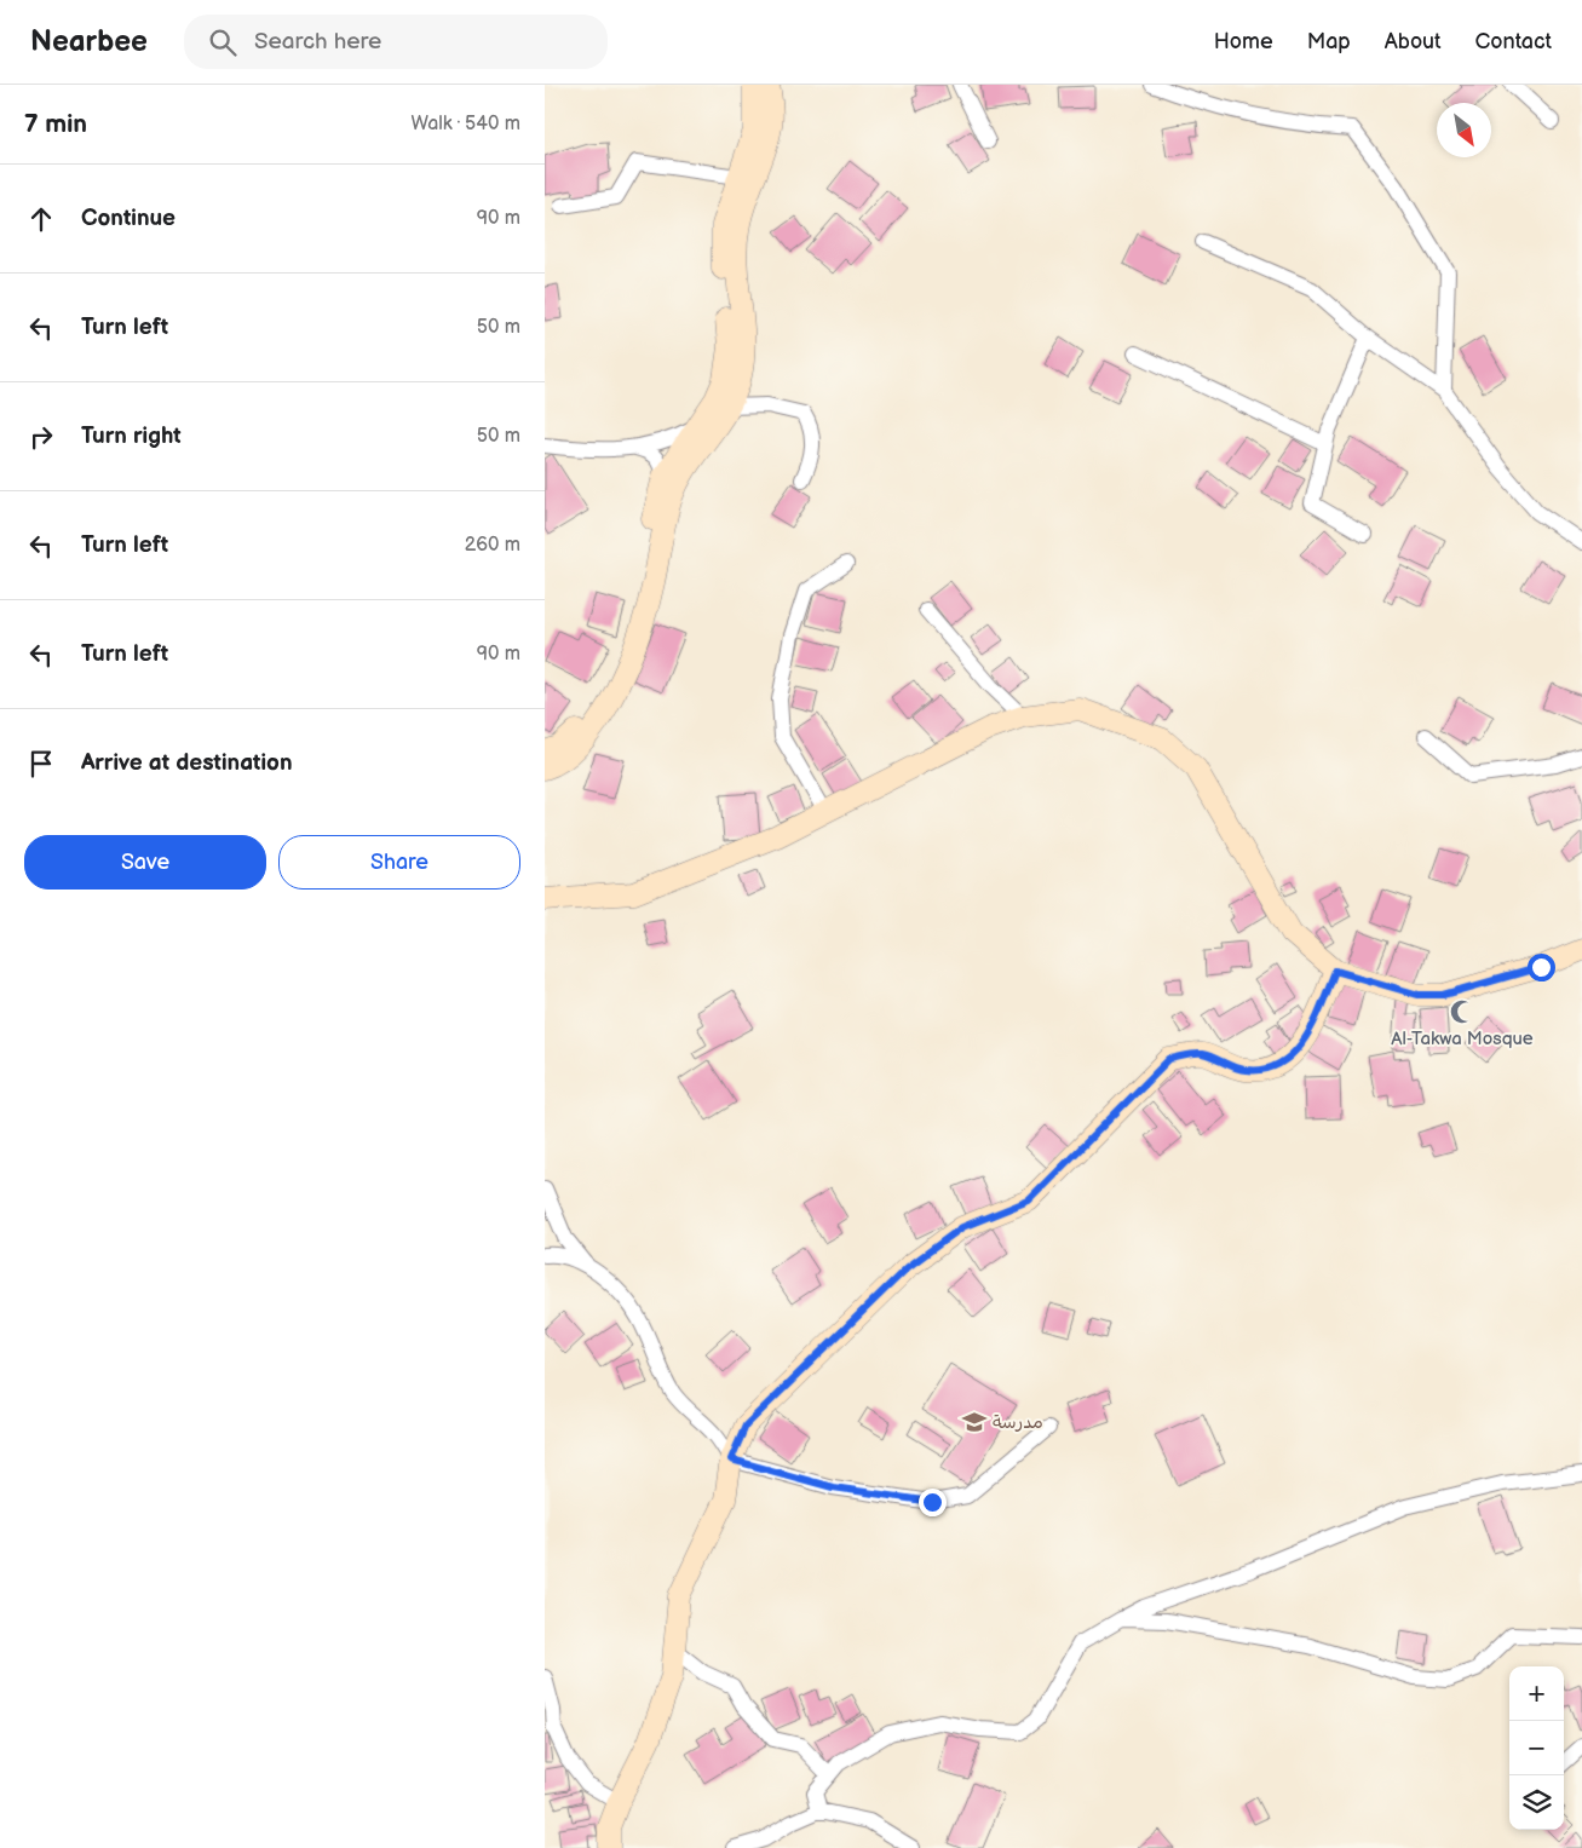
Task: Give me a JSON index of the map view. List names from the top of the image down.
{
  "places": {
    "mosque": ["Al-Takwa Mosque"],
    "school or university": ["مدرسة"]
  },
  "north": "bottom right",
  "page": {
    "header": "Nearbee",
    "search": "Search here",
    "nav": [
      "Home",
      "Map",
      "About",
      "Contact"
    ],
    "heading": ["7 min", "Walk · 540 m"],
    "list": [
      ["Continue", "90 m"],
      ["Turn left", "50 m"],
      ["Turn right", "50 m"],
      ["Turn left", "260 m"],
      ["Turn left", "90 m"],
      "Arrive at destination"
    ],
    "buttons": ["Save", "Share"],
    "map_buttons": ["+", "−"]
  }
}
